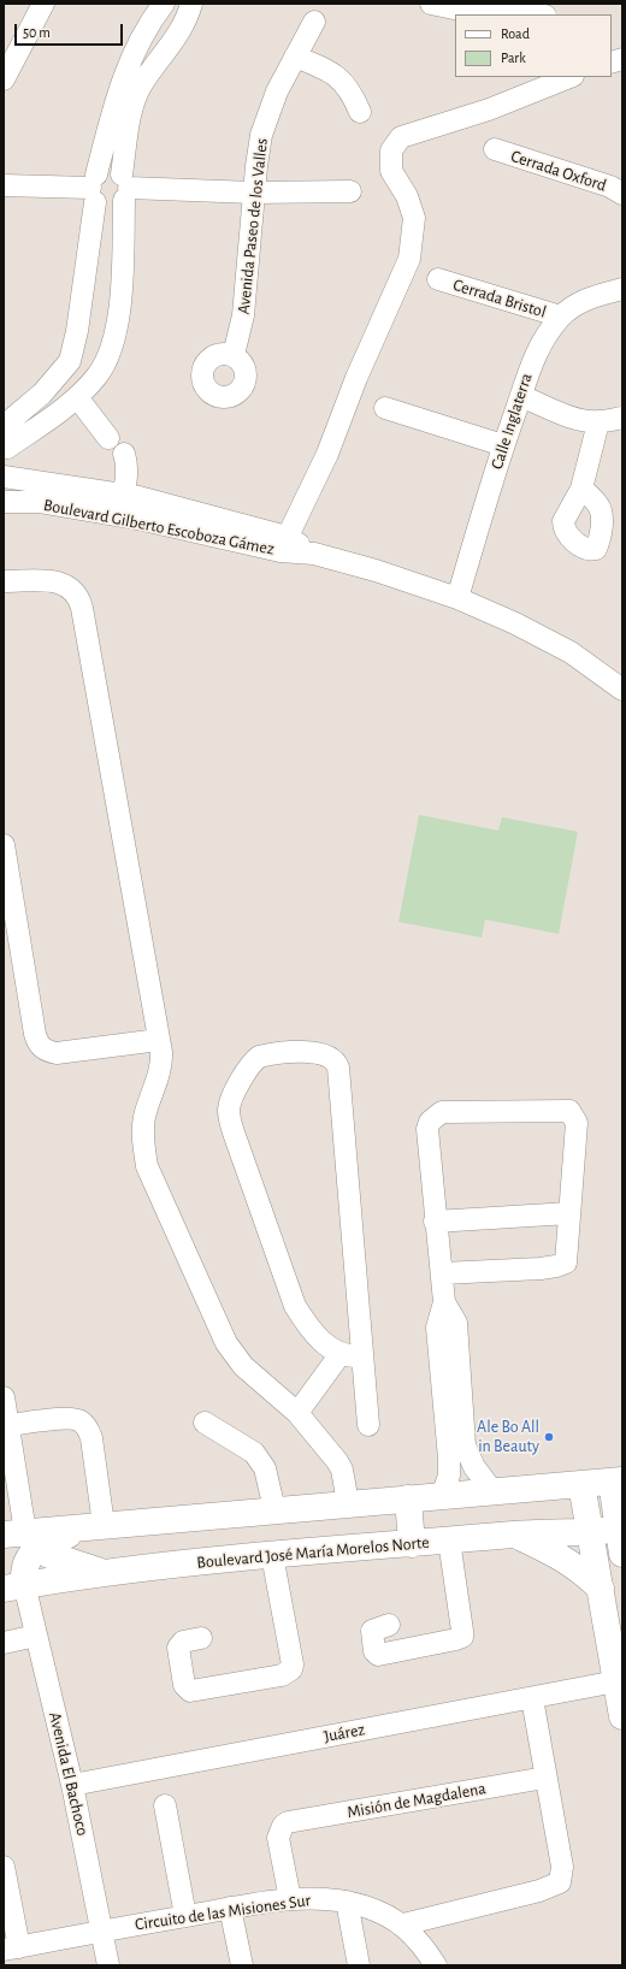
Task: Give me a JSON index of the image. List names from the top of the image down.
{
  "streets": {
    "main road": ["Boulevard José María Morelos Norte"],
    "street": [
      "Cerrada Oxford",
      "Avenida Paseo de los Valles",
      "Cerrada Bristol",
      "Calle Inglaterra",
      "Boulevard Gilberto Escoboza Gámez",
      "Juárez",
      "Avenida El Bachoco",
      "Misión de Magdalena",
      "Circuito de las Misiones Sur"
    ]
  },
  "crossings": [
    ["Cerrada Bristol", "Calle Inglaterra"],
    ["Calle Inglaterra", "Boulevard Gilberto Escoboza Gámez"],
    ["Boulevard José María Morelos Norte", "Avenida El Bachoco"],
    ["Juárez", "Avenida El Bachoco"],
    ["Avenida El Bachoco", "Circuito de las Misiones Sur"],
    ["Misión de Magdalena", "Circuito de las Misiones Sur"]
  ],
  "places": ["Ale Bo All in Beauty"],
  "legend": ["Road", "Park"],
  "scale_bar": "50 m"
}
